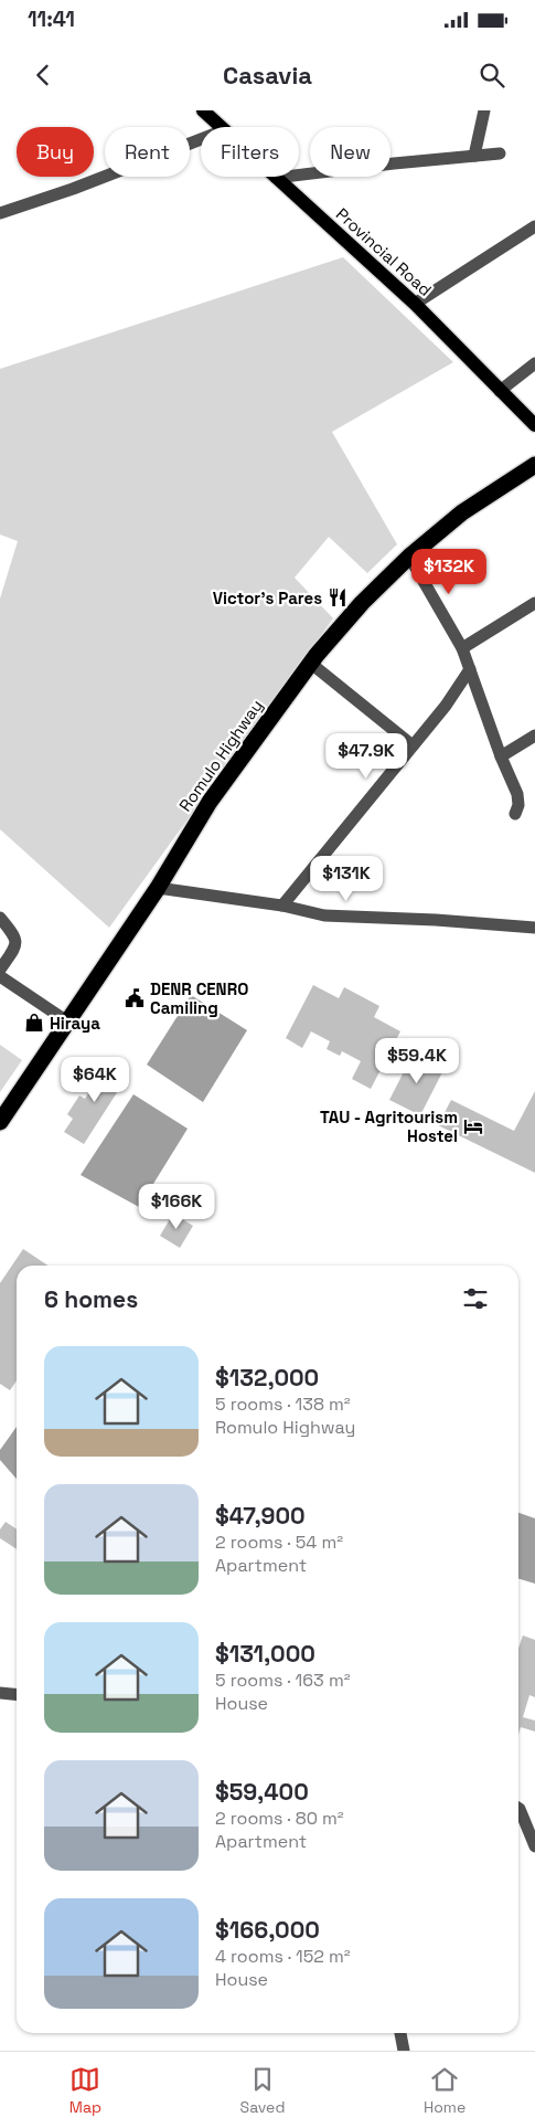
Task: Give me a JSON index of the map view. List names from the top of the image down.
{
  "streets": {
    "highway": ["Romulo Highway"],
    "main road": ["Provincial Road"]
  },
  "places": {
    "restaurant": ["Victor's Pares"],
    "public building": ["DENR CENRO Camiling"],
    "shop": ["Hiraya"],
    "hotel": ["TAU - Agritourism Hostel"]
  },
  "page": {
    "status": "11:41",
    "header": "Casavia",
    "chip": [
      "Buy",
      "Rent",
      "Filters",
      "New"
    ],
    "price": [
      "$132K",
      "$47.9K",
      "$131K",
      "$59.4K",
      "$64K",
      "$166K"
    ],
    "heading": "6 homes",
    "list": [
      {
        "name": "$132,000",
        "note": "5 rooms · 138 m² · Romulo Highway"
      },
      {
        "name": "$47,900",
        "note": "2 rooms · 54 m² · Apartment"
      },
      {
        "name": "$131,000",
        "note": "5 rooms · 163 m² · House"
      },
      {
        "name": "$59,400",
        "note": "2 rooms · 80 m² · Apartment"
      },
      {
        "name": "$166,000",
        "note": "4 rooms · 152 m² · House"
      }
    ],
    "tabs": ["Map", "Saved", "Home"]
  }
}
